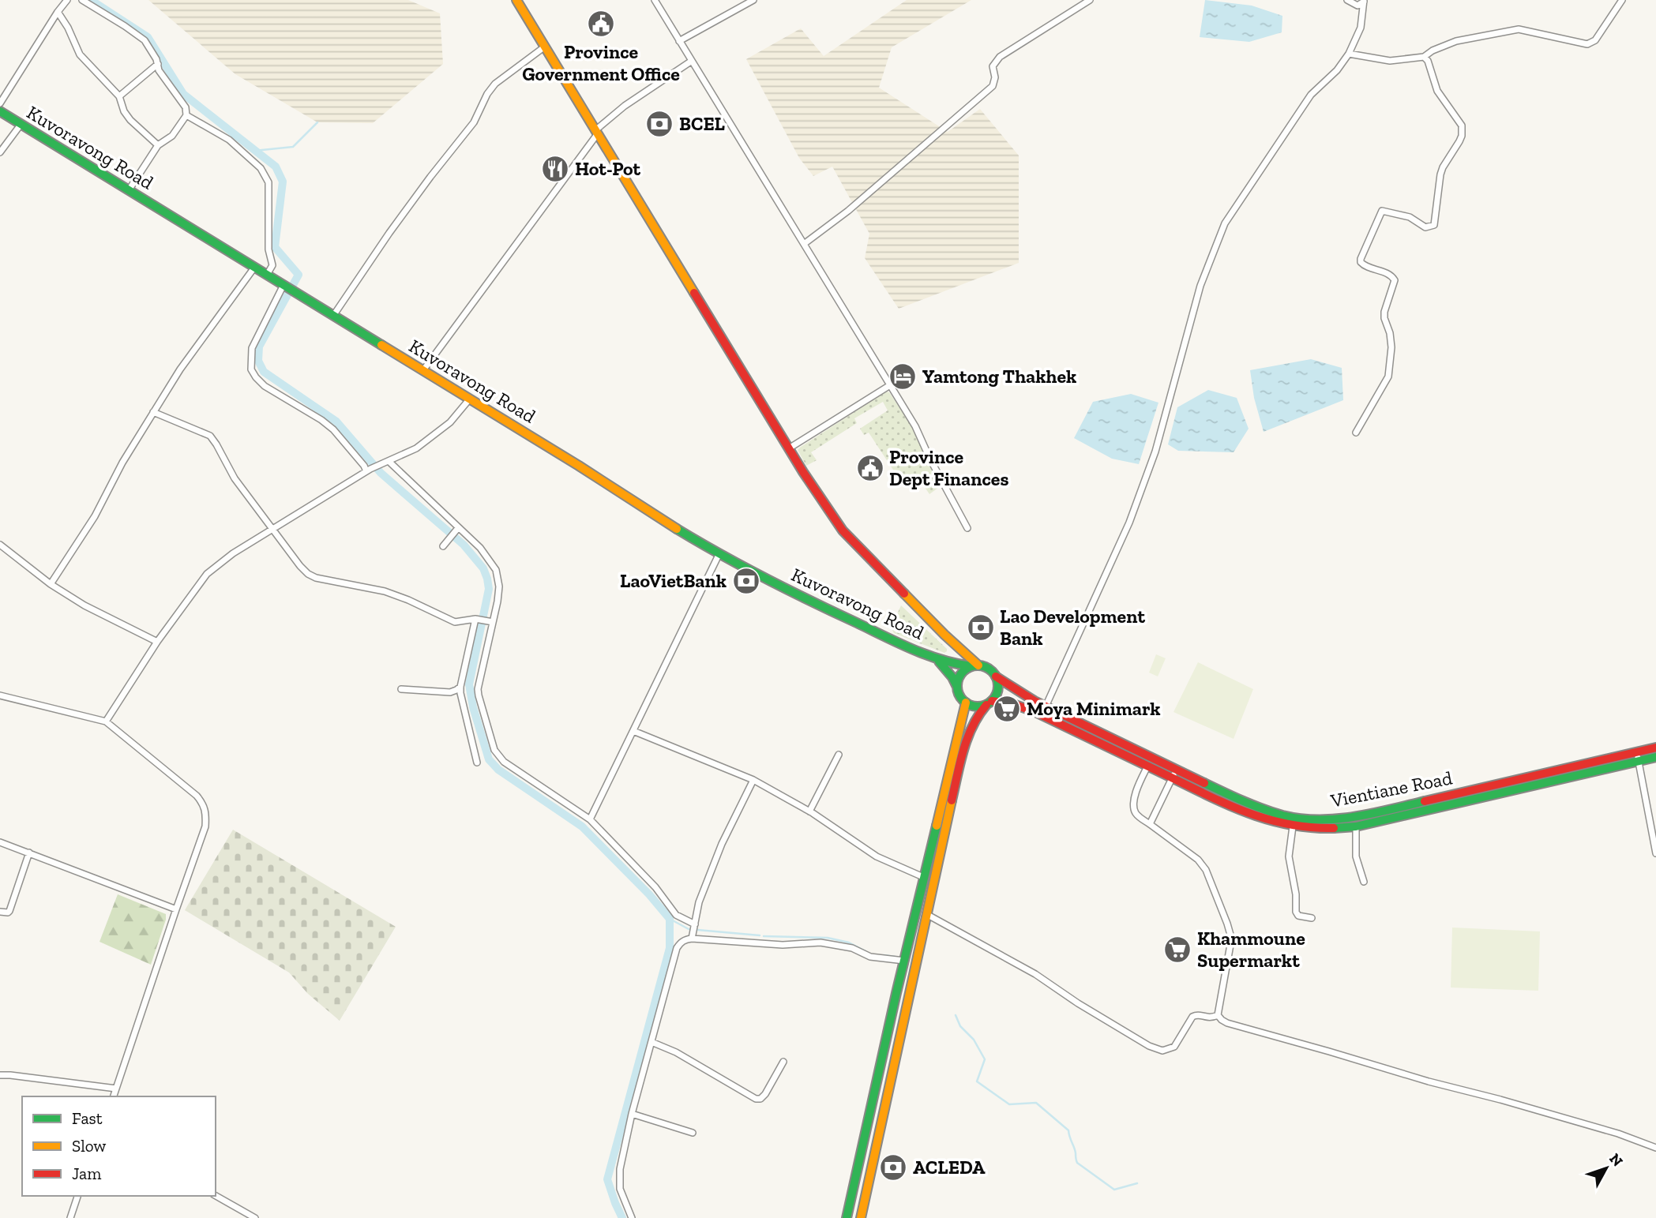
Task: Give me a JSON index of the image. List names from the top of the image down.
{
  "streets": {
    "main road": ["Kuvoravong Road", "Vientiane Road"]
  },
  "crossings": [
    ["Kuvoravong Road", "Vientiane Road"]
  ],
  "places": {
    "public building": ["Province Government Office", "Province Dept Finances"],
    "bank": [
      "BCEL",
      "LaoVietBank",
      "Lao Development Bank",
      "ACLEDA"
    ],
    "restaurant": ["Hot-Pot"],
    "hotel": ["Yamtong Thakhek"],
    "supermarket": ["Moya Minimark", "Khammoune Supermarkt"]
  },
  "legend": ["Fast", "Slow", "Jam"],
  "north": "top right"
}
